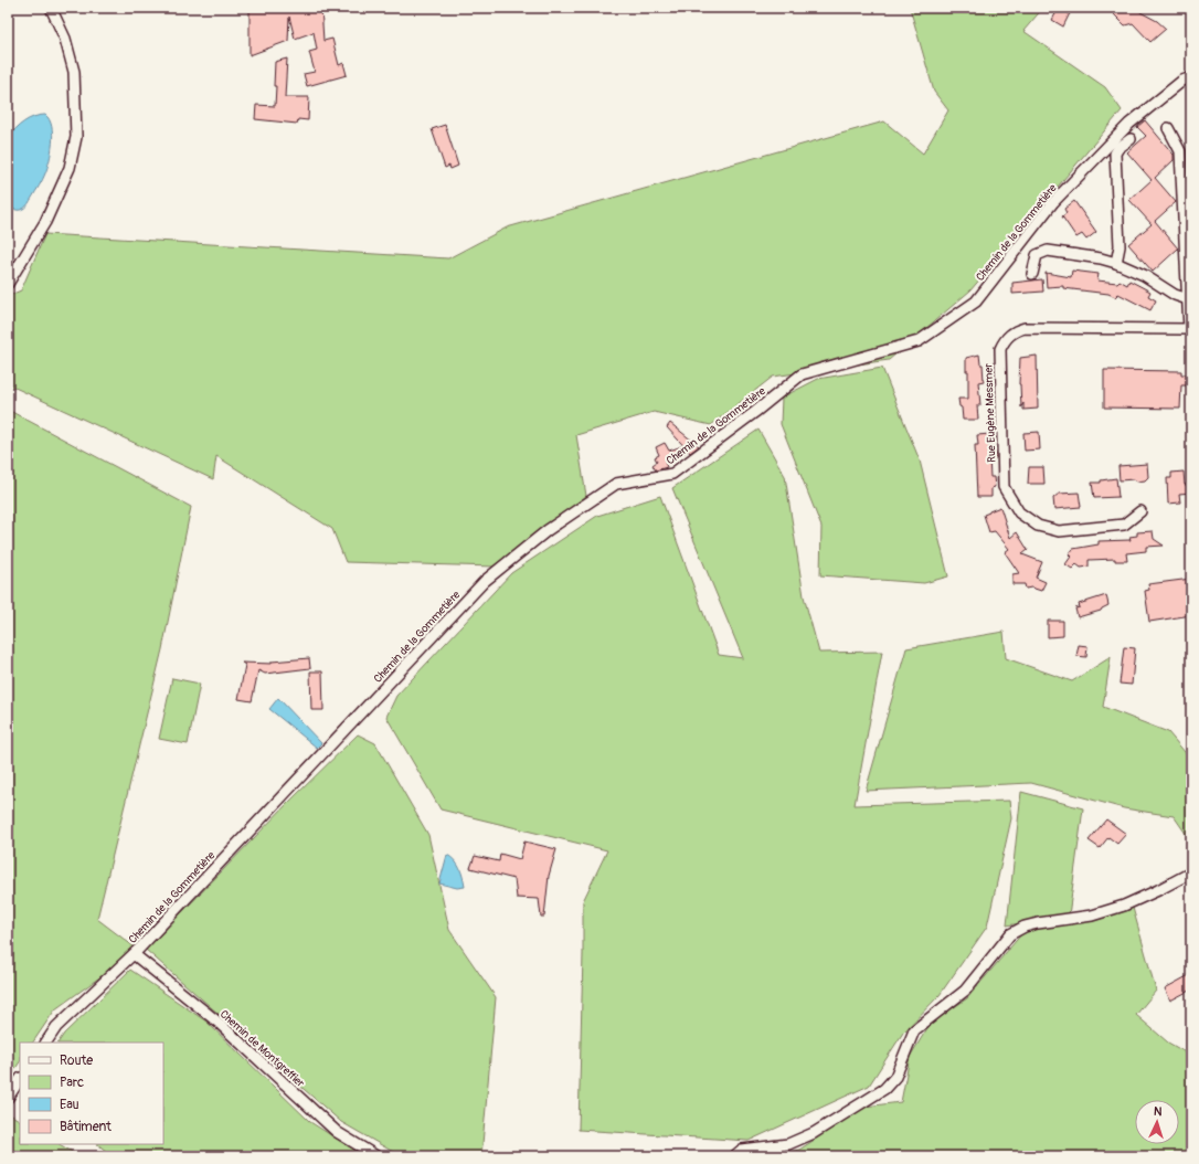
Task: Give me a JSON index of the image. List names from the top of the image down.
{
  "streets": {
    "street": ["Chemin de la Gommetière", "Rue Eugène Messmer", "Chemin de Montgreffier"]
  },
  "crossings": [
    ["Chemin de la Gommetière", "Chemin de Montgreffier"]
  ],
  "legend": [
    "Route",
    "Parc",
    "Eau",
    "Bâtiment"
  ],
  "north": "top"
}
